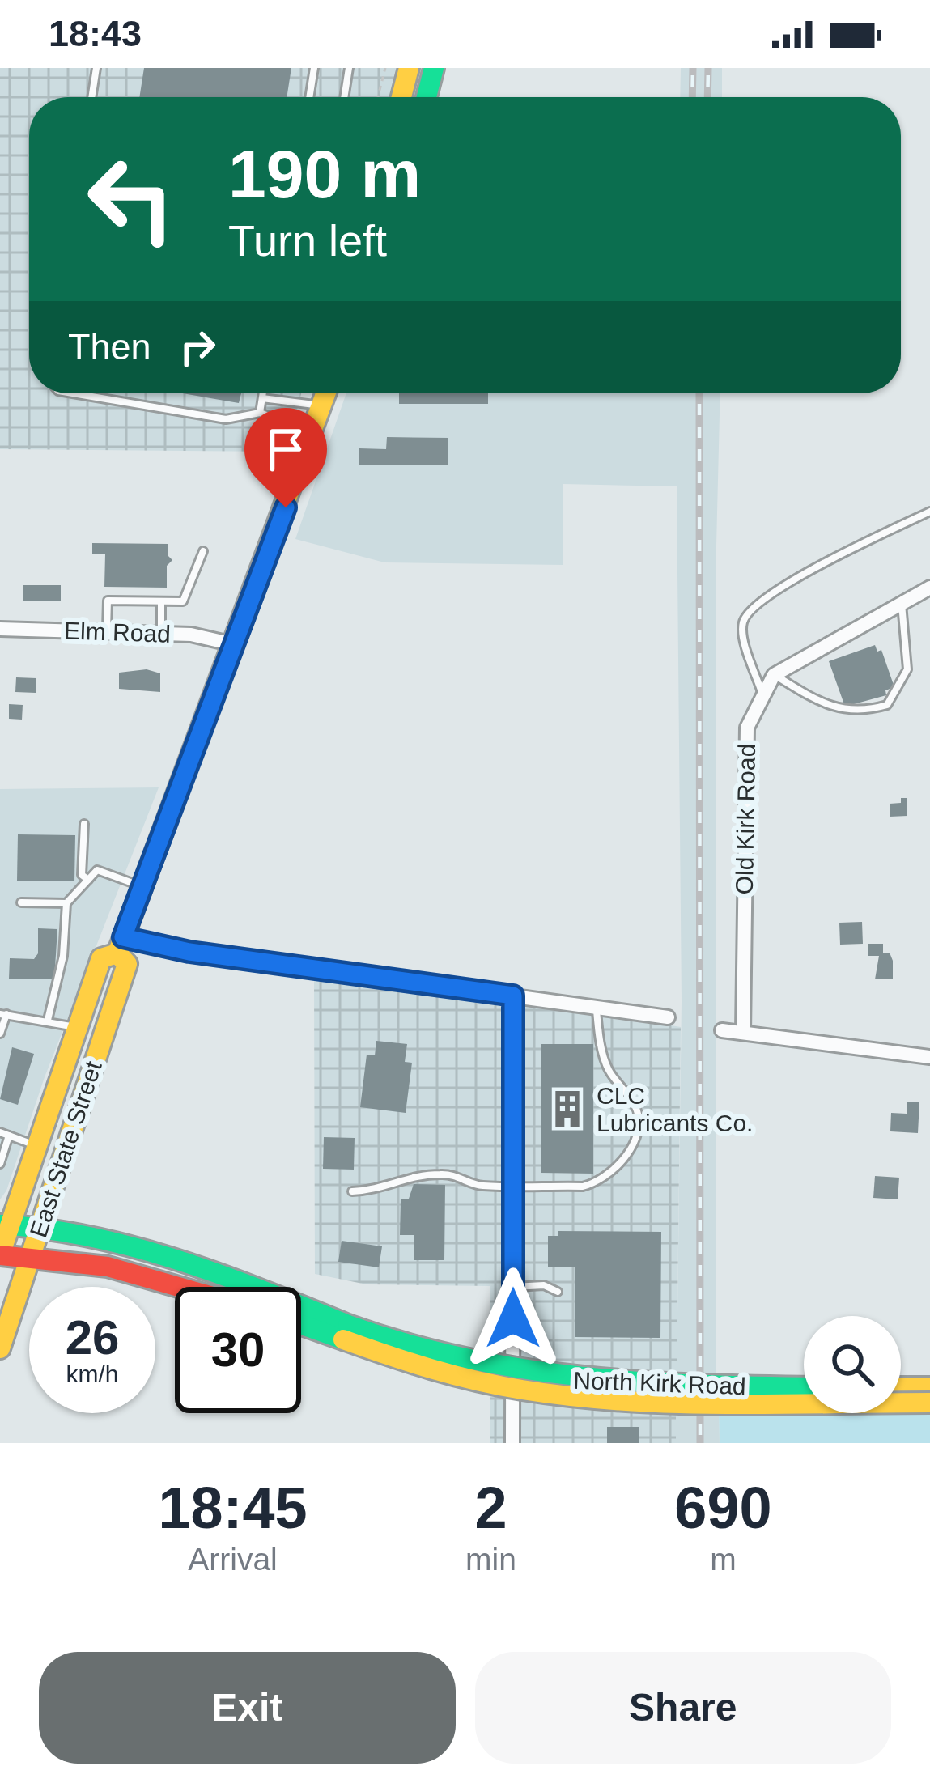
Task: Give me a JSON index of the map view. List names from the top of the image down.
{
  "streets": {
    "street": [
      "Elm Road",
      "Old Kirk Road",
      "East State Street",
      "North Kirk Road"
    ]
  },
  "crossings": [
    ["Elm Road", "East State Street"],
    ["East State Street", "North Kirk Road"]
  ],
  "places": {
    "building": ["CLC Lubricants Co."]
  },
  "page": {
    "status": "18:43",
    "turn": ["190 m", "Turn left"],
    "then": "Then",
    "speed": "26 km/h",
    "limit": "30",
    "eta": [
      "18:45",
      "Arrival",
      "2",
      "min",
      "690",
      "m"
    ],
    "buttons": ["Exit", "Share"]
  }
}
